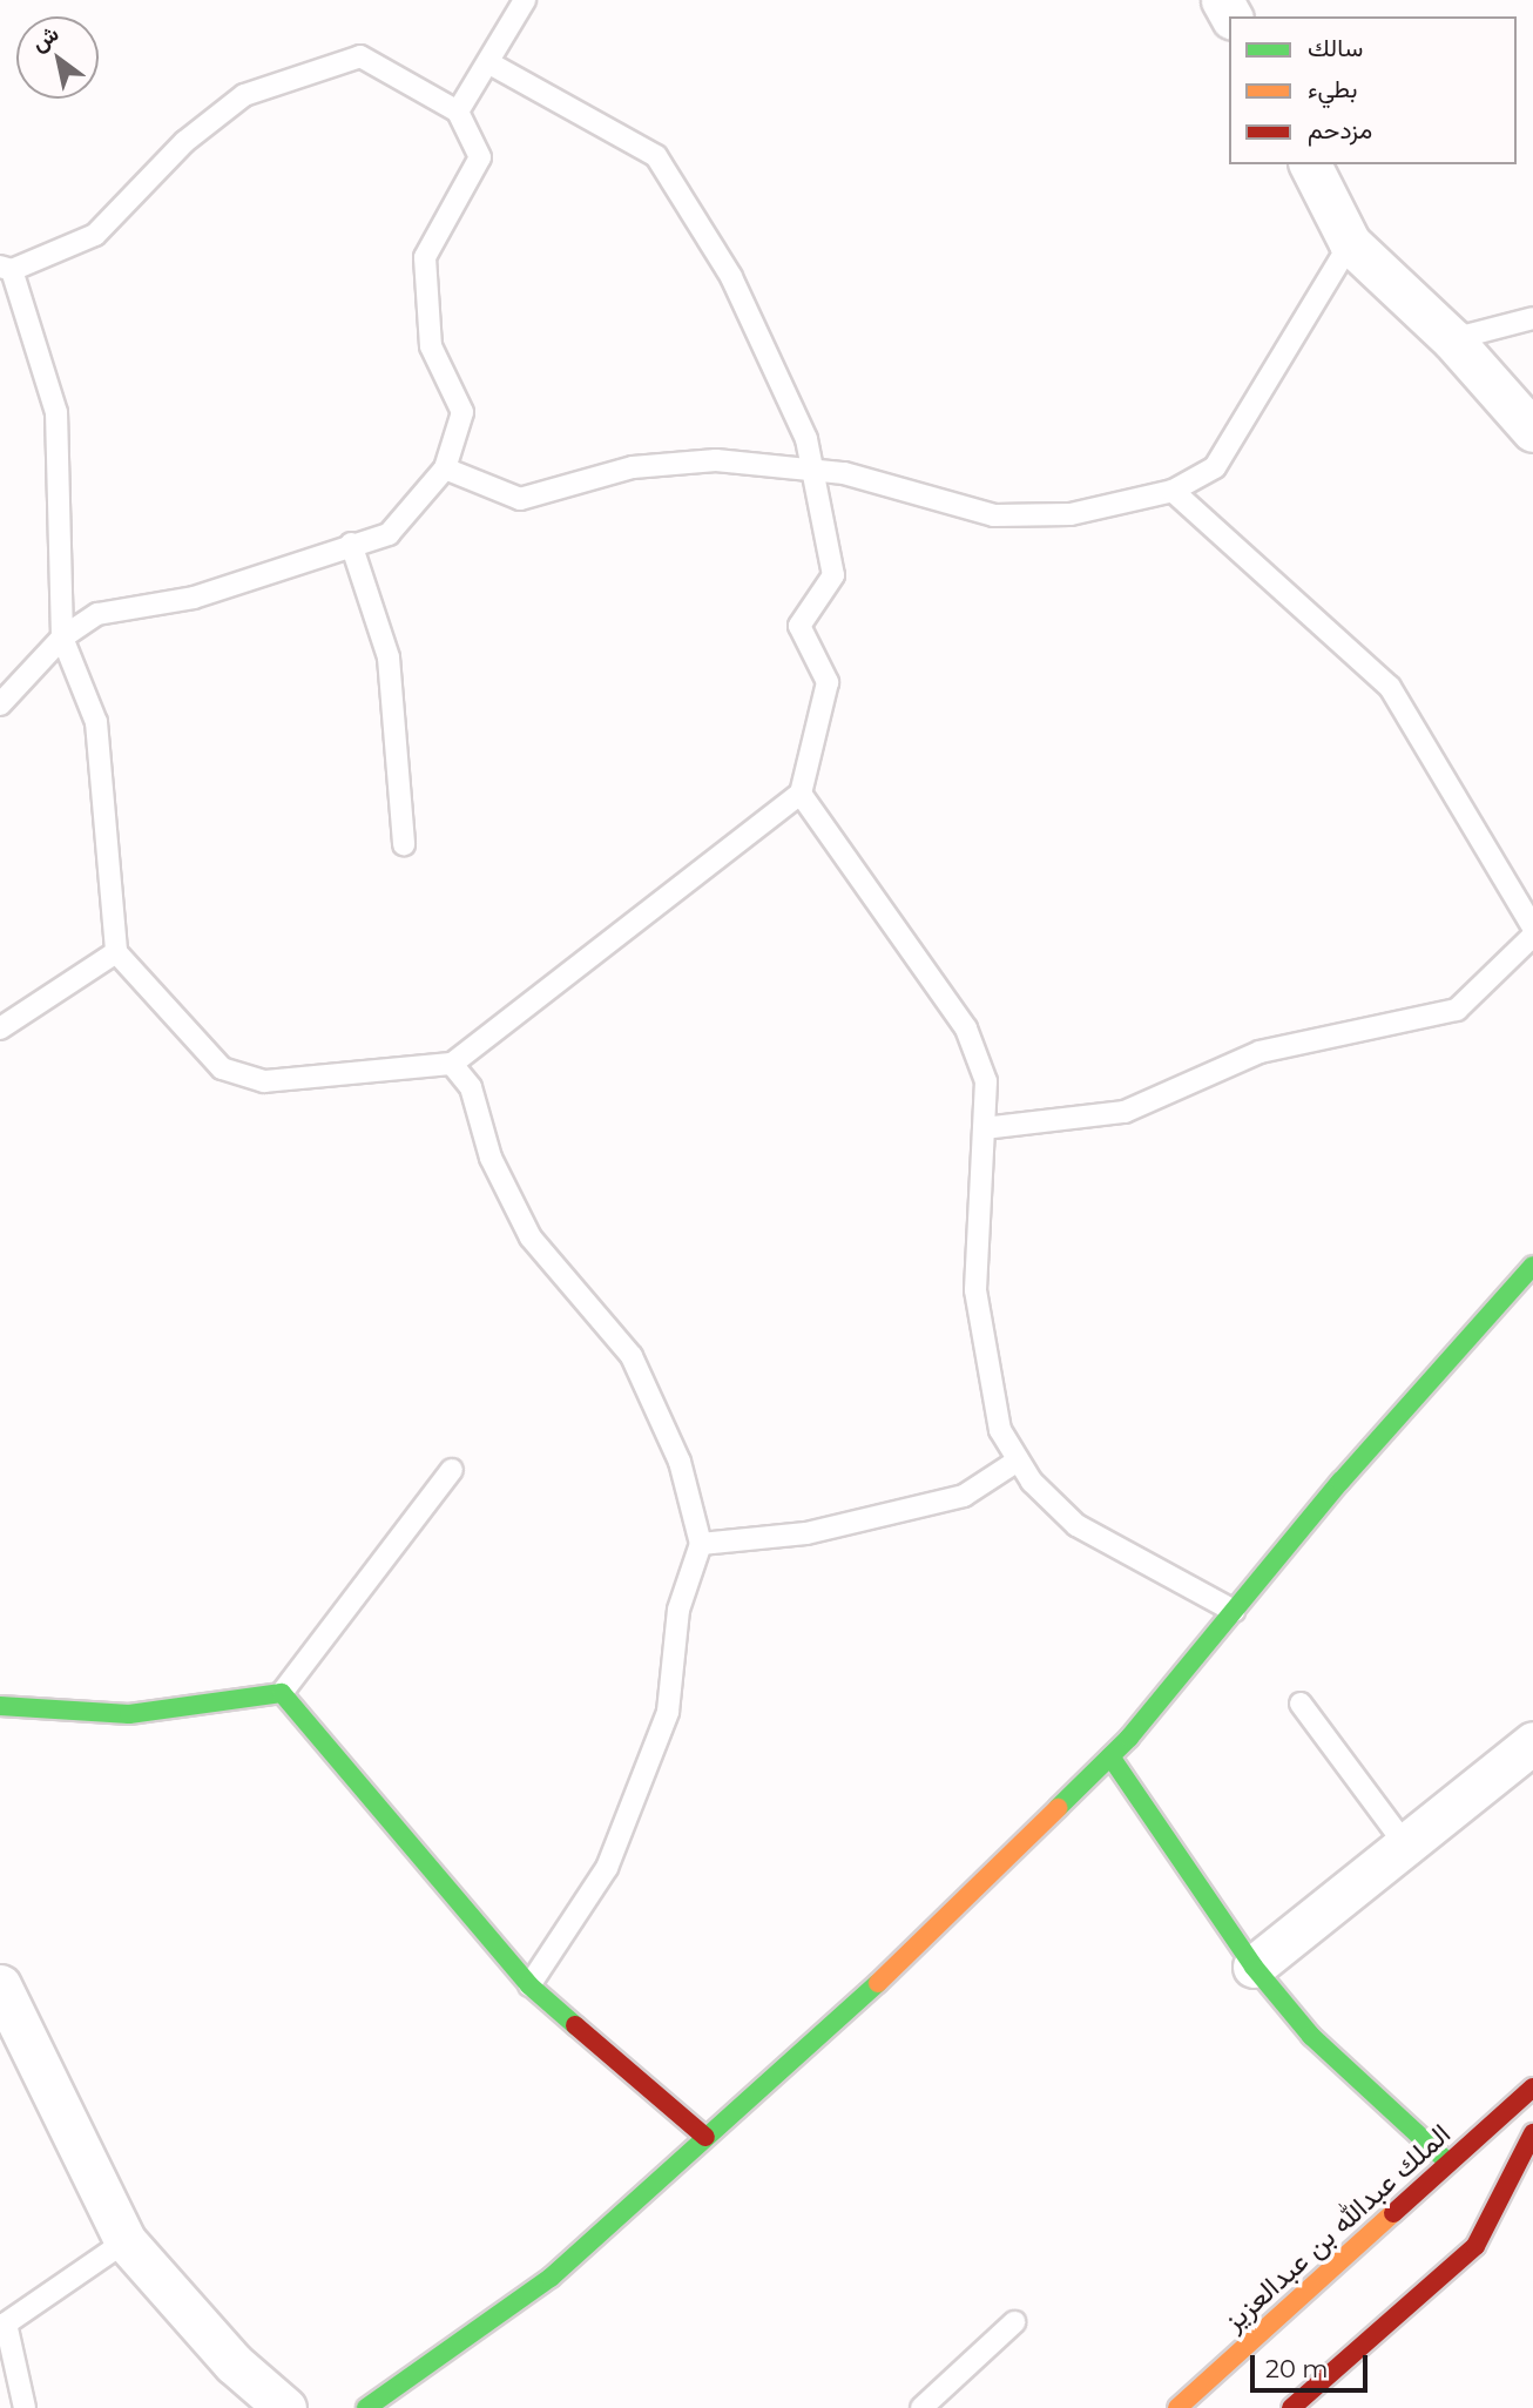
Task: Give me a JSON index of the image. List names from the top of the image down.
{
  "streets": {
    "street": ["الملك عبدالله بن عبدالعزيز"]
  },
  "legend": ["سالك", "بطيء", "مزدحم"],
  "scale_bar": "20 m",
  "north": "top left"
}
